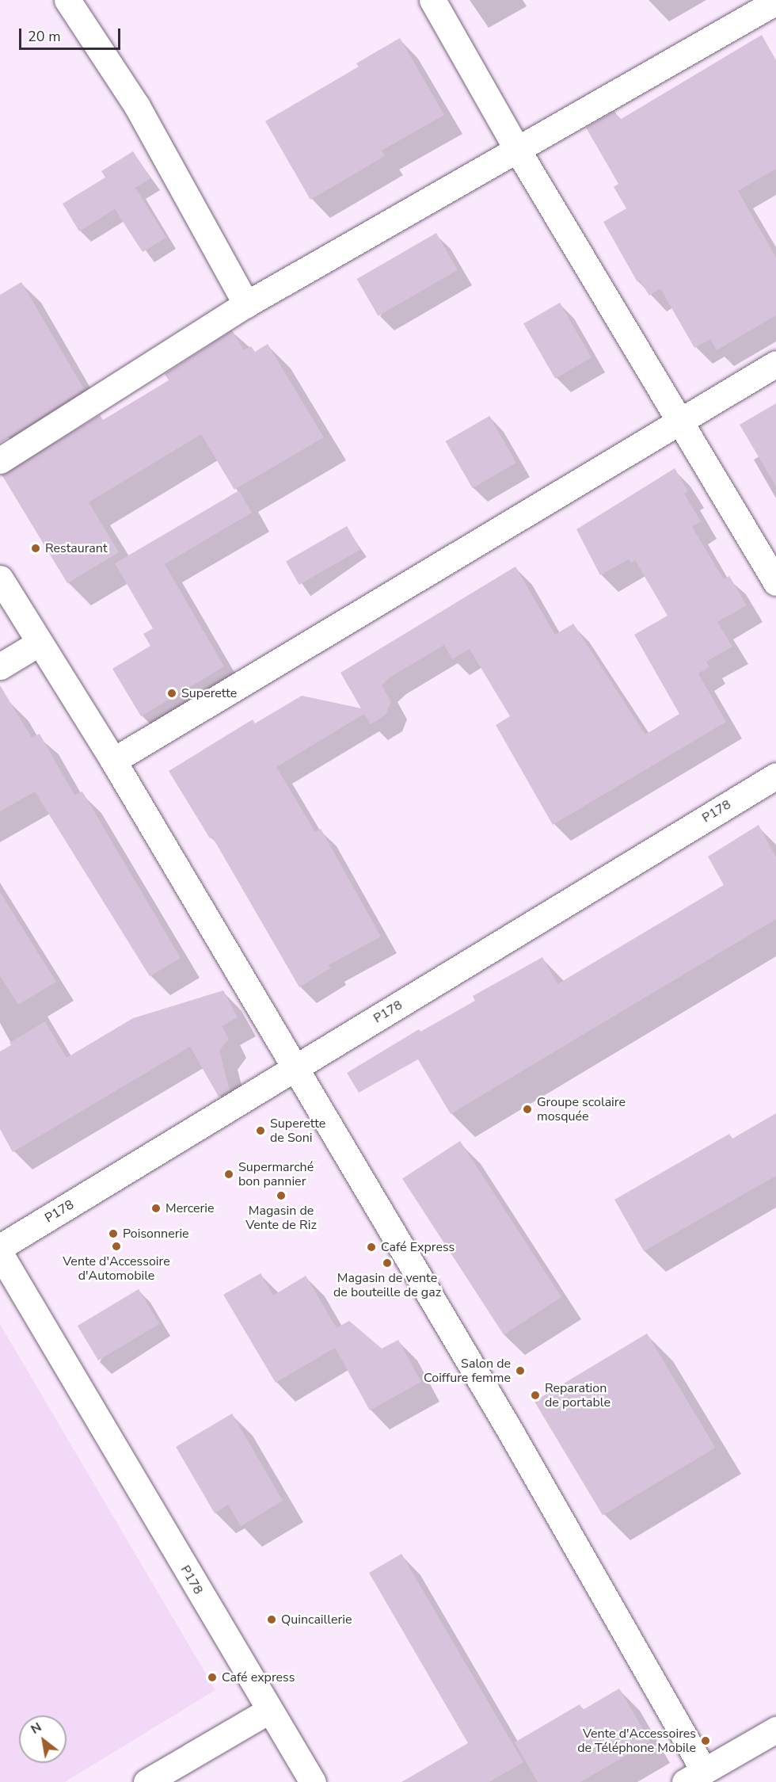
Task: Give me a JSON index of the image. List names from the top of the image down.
{
  "streets": {
    "street": ["P178"]
  },
  "places": [
    "Restaurant",
    "Superette",
    "Groupe scolaire mosquée",
    "Superette de Soni",
    "Supermarché bon pannier",
    "Magasin de Vente de Riz",
    "Mercerie",
    "Poisonnerie",
    "Vente d'Accessoire d'Automobile",
    "Café Express",
    "Magasin de vente de bouteille de gaz",
    "Salon de Coiffure femme",
    "Reparation de portable",
    "Quincaillerie",
    "Café express",
    "Vente d'Accessoires de Téléphone Mobile"
  ],
  "scale_bar": "20 m",
  "north": "top left"
}
